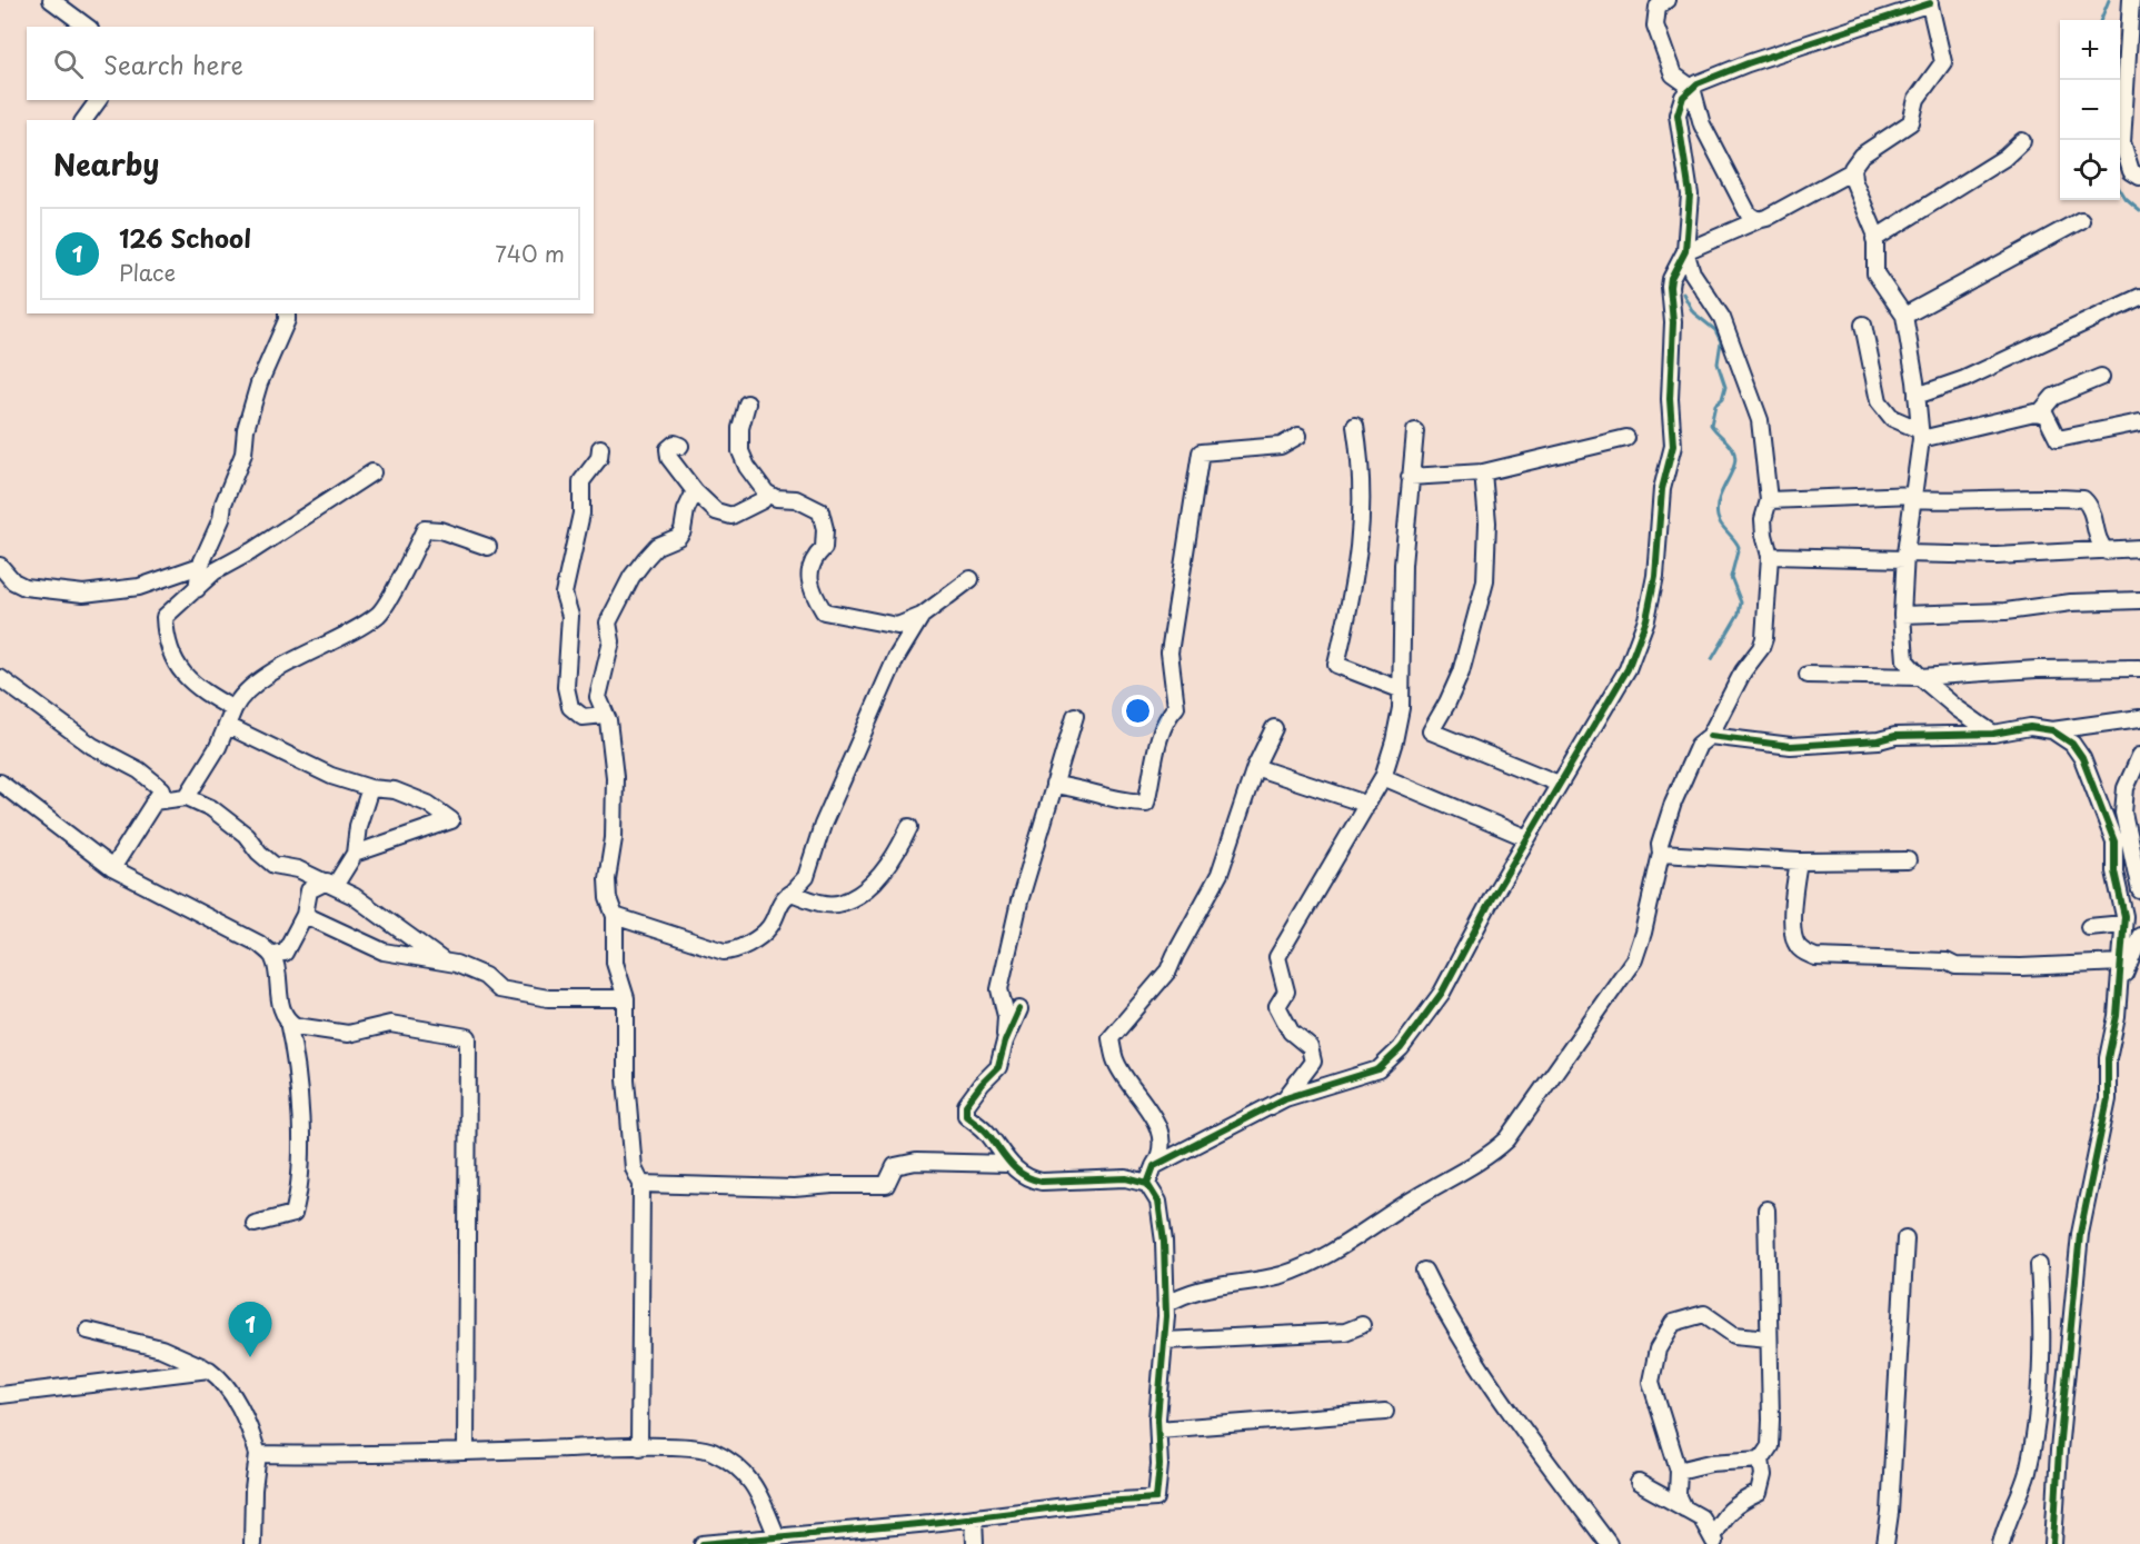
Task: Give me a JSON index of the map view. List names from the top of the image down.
{
  "page": {
    "map_buttons": ["+", "−"],
    "search": "Search here",
    "heading": "Nearby",
    "list": [
      {
        "mark": "1",
        "name": "126 School",
        "note": "Place",
        "value": "740 m"
      }
    ],
    "pins": "1"
  }
}
